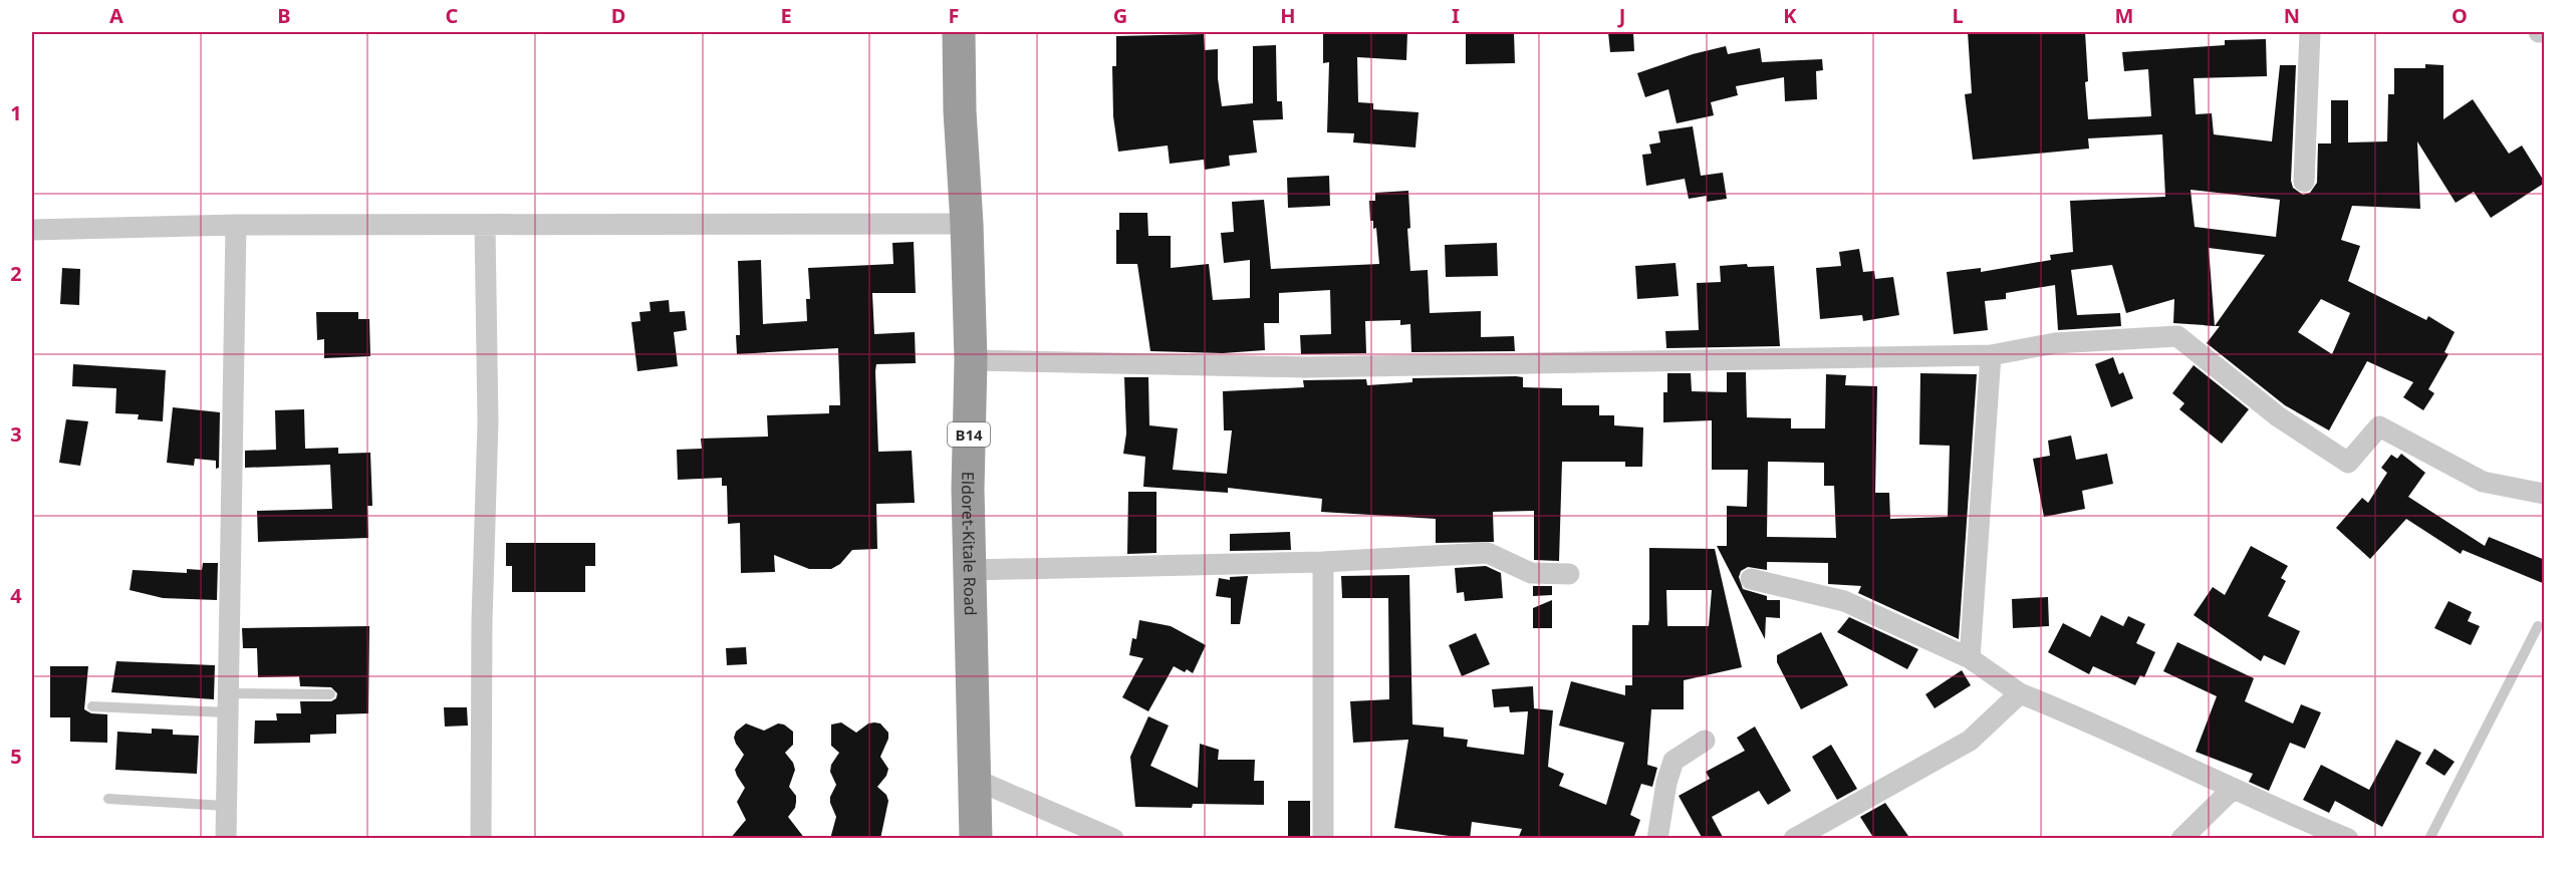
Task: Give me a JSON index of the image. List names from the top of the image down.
{
  "streets": {
    "highway": ["B14", "Eldoret-Kitale Road"]
  },
  "grid": {
    "columns": [
      "A",
      "B",
      "C",
      "D",
      "E",
      "F",
      "G",
      "H",
      "I",
      "J",
      "K",
      "L",
      "M",
      "N",
      "O"
    ],
    "rows": [
      "1",
      "2",
      "3",
      "4",
      "5"
    ]
  }
}
